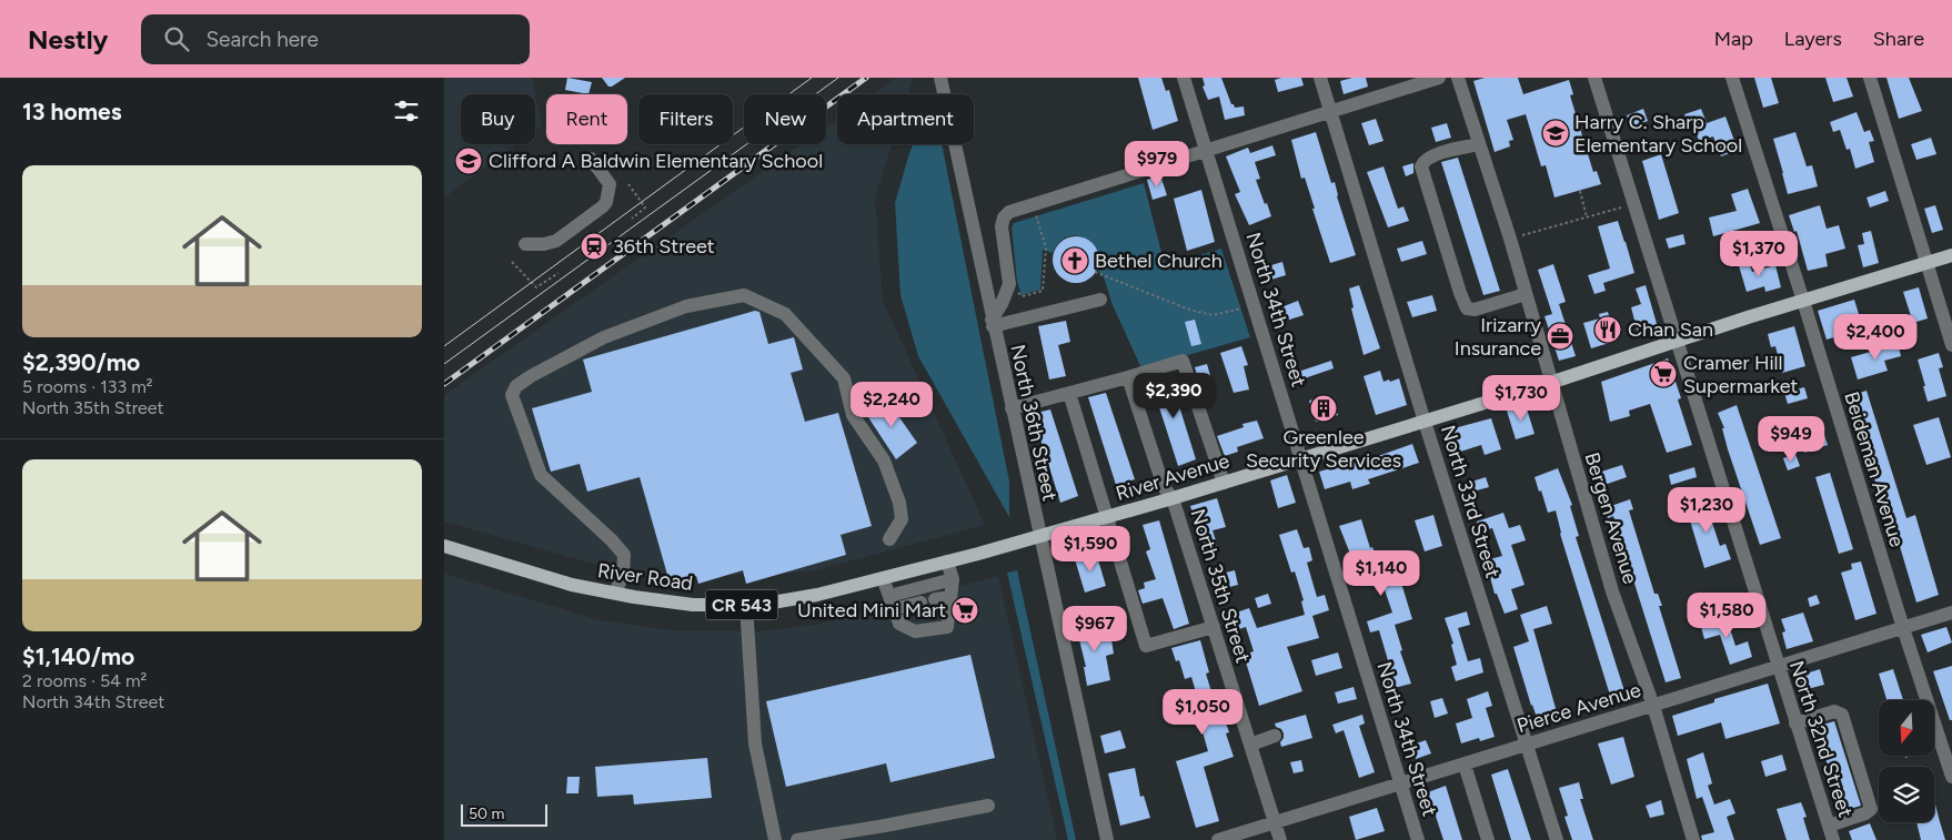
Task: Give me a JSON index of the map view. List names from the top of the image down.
{
  "streets": {
    "main road": ["River Avenue", "River Road", "CR 543"],
    "street": [
      "North 34th Street",
      "North 36th Street",
      "Beideman Avenue",
      "North 33rd Street",
      "Bergen Avenue",
      "North 35th Street",
      "Pierce Avenue",
      "North 32nd Street"
    ]
  },
  "crossings": [
    ["North 34th Street", "River Avenue"],
    ["North 34th Street", "Pierce Avenue"],
    ["North 36th Street", "River Avenue"],
    ["North 36th Street", "River Road"],
    ["Beideman Avenue", "River Avenue"],
    ["Beideman Avenue", "Pierce Avenue"],
    ["River Avenue", "North 33rd Street"],
    ["River Avenue", "Bergen Avenue"],
    ["River Avenue", "River Road"],
    ["River Avenue", "North 35th Street"],
    ["River Avenue", "North 32nd Street"],
    ["North 33rd Street", "Pierce Avenue"],
    ["Bergen Avenue", "Pierce Avenue"],
    ["North 35th Street", "Pierce Avenue"],
    ["Pierce Avenue", "North 32nd Street"]
  ],
  "places": {
    "school or university": ["Harry C. Sharp Elementary School", "Clifford A Baldwin Elementary School"],
    "station": ["36th Street"],
    "church": ["Bethel Church"],
    "restaurant": ["Chan San"],
    "office": ["Irizarry Insurance"],
    "supermarket": ["Cramer Hill Supermarket", "United Mini Mart"],
    "building": ["Greenlee Security Services"]
  },
  "scale_bar": "50 m",
  "north": "bottom",
  "page": {
    "header": "Nestly",
    "search": "Search here",
    "nav": ["Map", "Layers", "Share"],
    "heading": "13 homes",
    "chip": [
      "Buy",
      "Rent",
      "Filters",
      "New",
      "Apartment"
    ],
    "price": [
      "$979",
      "$1,370",
      "$2,400",
      "$2,390",
      "$1,730",
      "$2,240",
      "$949",
      "$1,230",
      "$1,590",
      "$1,140",
      "$1,580",
      "$967",
      "$1,050"
    ],
    "list": [
      {
        "name": "$2,390/mo",
        "note": "5 rooms · 133 m² · North 35th Street"
      },
      {
        "name": "$1,140/mo",
        "note": "2 rooms · 54 m² · North 34th Street"
      }
    ],
    "scale": "50 m"
  }
}
